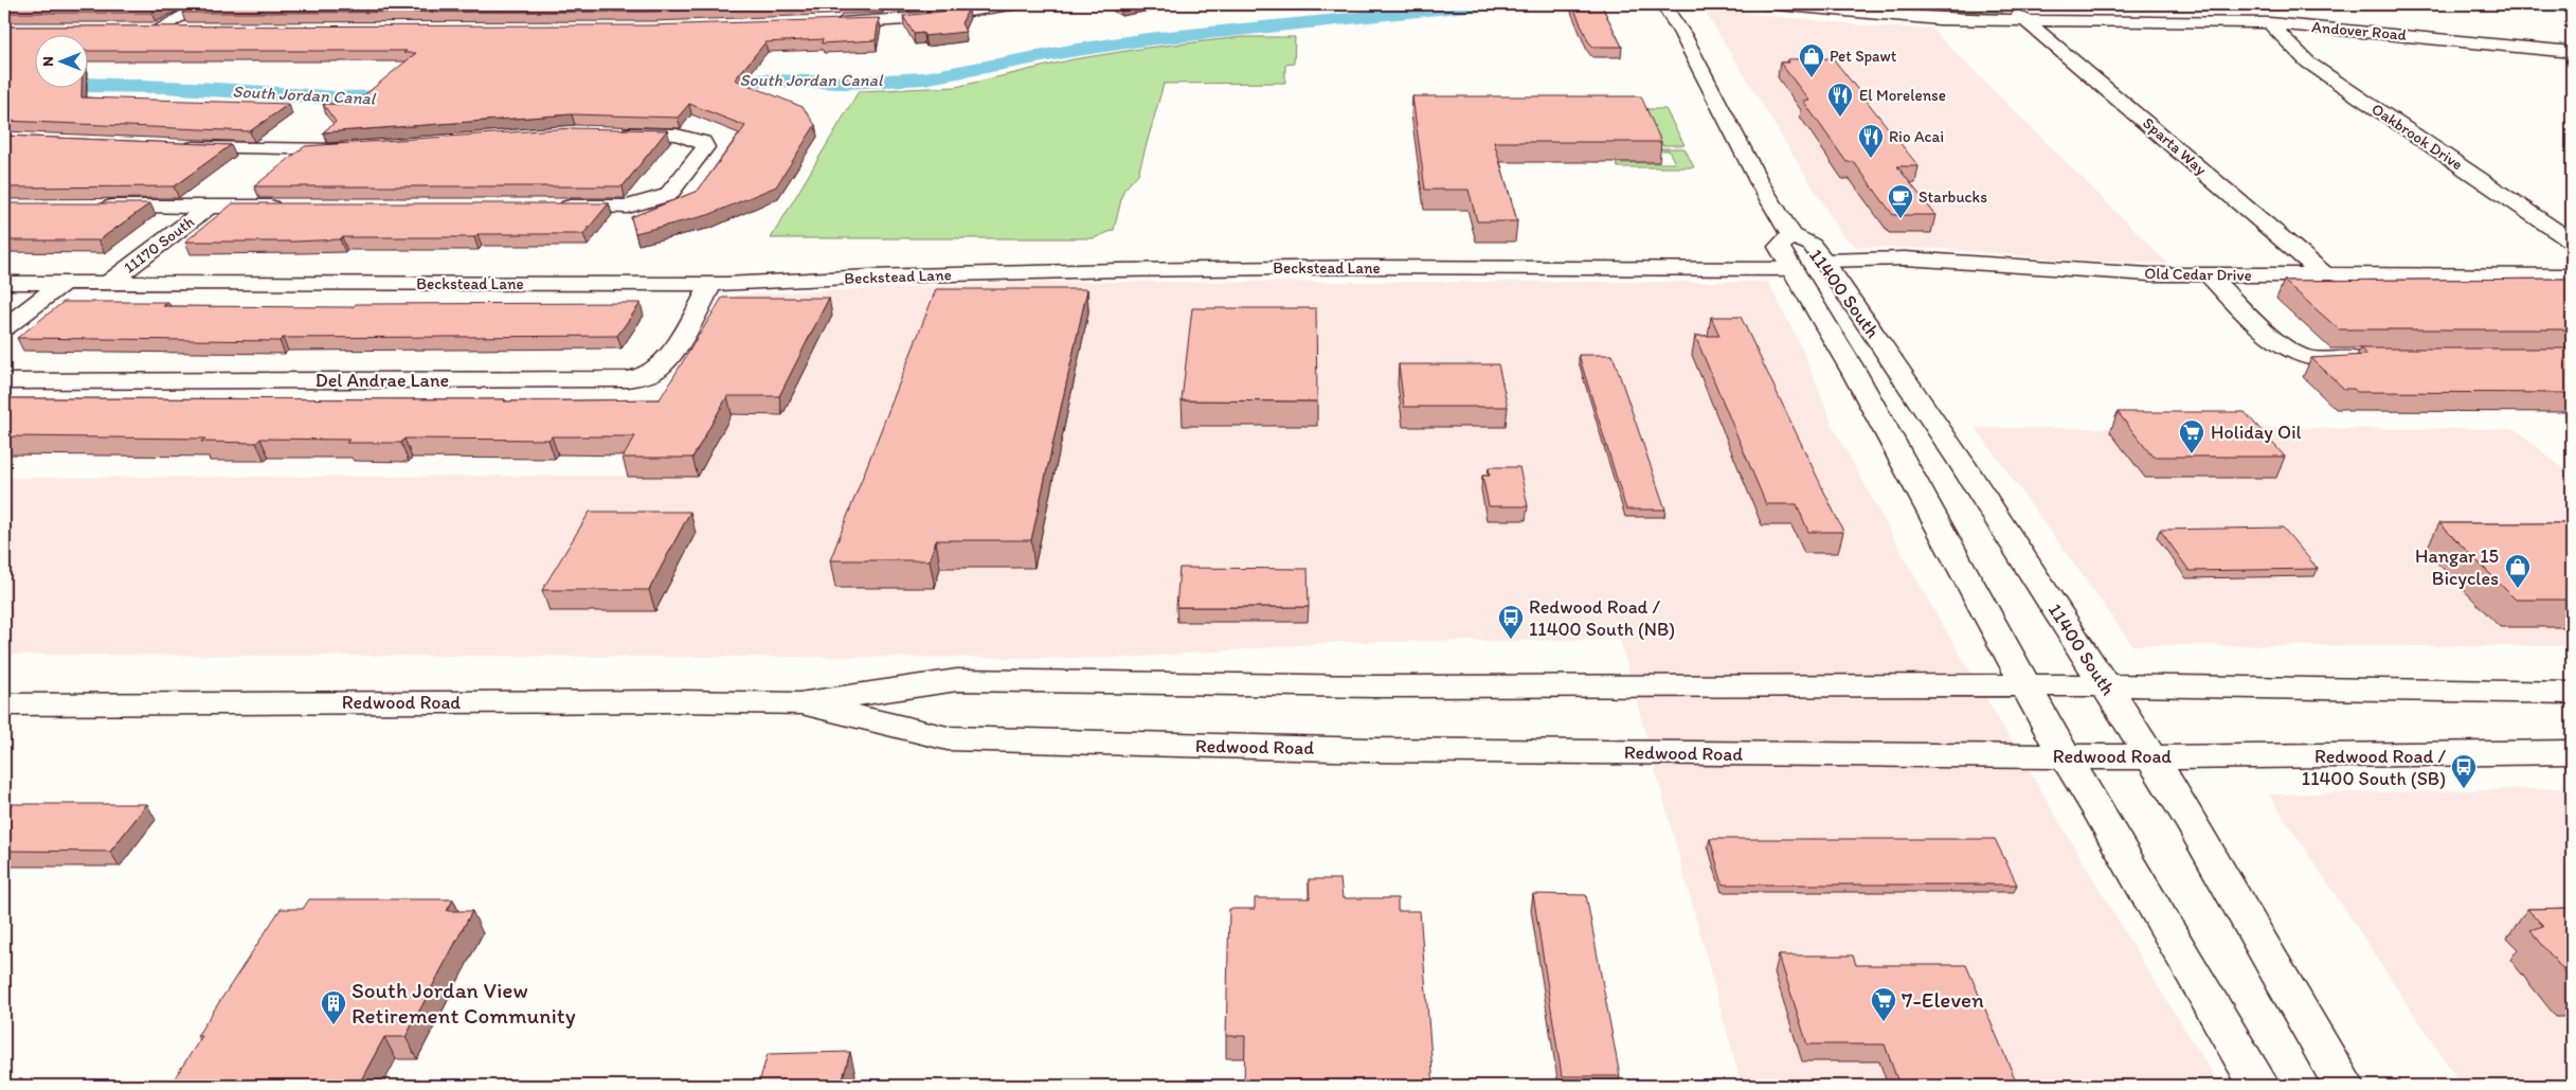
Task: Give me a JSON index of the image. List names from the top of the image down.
{
  "streets": {
    "street": [
      "Andover Road",
      "Oakbrook Drive",
      "Sparta Way",
      "11170 South",
      "Beckstead Lane",
      "Old Cedar Drive",
      "11400 South",
      "Del Andrae Lane",
      "Redwood Road"
    ]
  },
  "crossings": [
    ["Andover Road", "Oakbrook Drive"],
    ["Andover Road", "Sparta Way"],
    ["Sparta Way", "Old Cedar Drive"],
    ["11170 South", "Beckstead Lane"],
    ["Beckstead Lane", "11400 South"],
    ["Beckstead Lane", "Del Andrae Lane"],
    ["Old Cedar Drive", "11400 South"],
    ["11400 South", "Redwood Road"]
  ],
  "water": ["South Jordan Canal"],
  "places": {
    "shop": ["Pet Spawt", "Hangar 15 Bicycles"],
    "restaurant": ["El Morelense", "Rio Acai"],
    "cafe": ["Starbucks"],
    "supermarket": ["Holiday Oil", "7-Eleven"],
    "bus stop": ["Redwood Road / 11400 South (NB)", "Redwood Road / 11400 South (SB)"],
    "building": ["South Jordan View Retirement Community"]
  },
  "north": "left"
}
